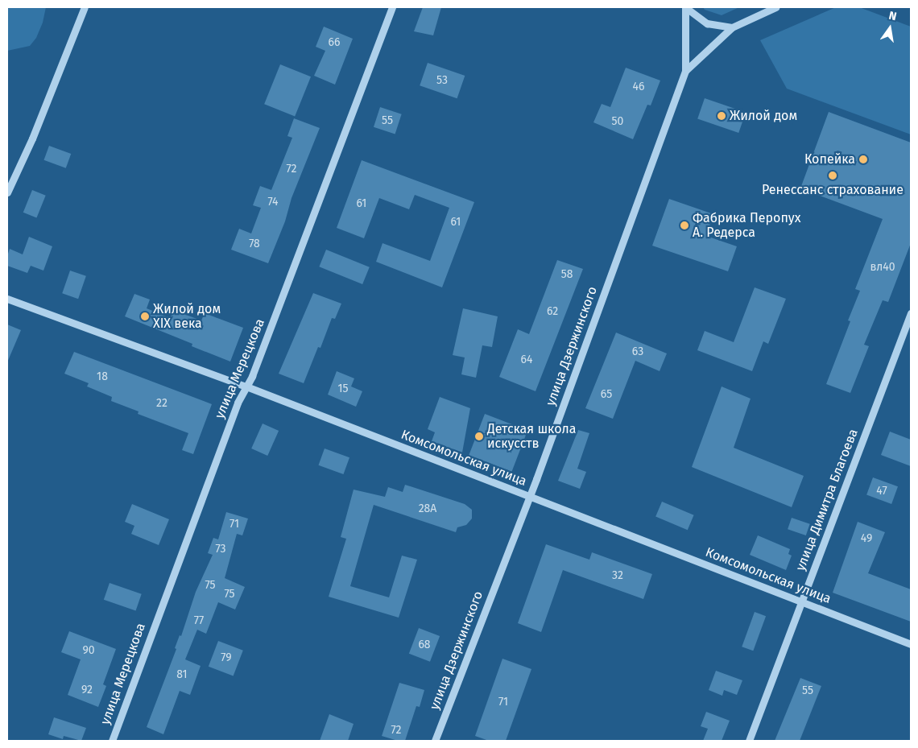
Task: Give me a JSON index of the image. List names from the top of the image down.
{
  "streets": {
    "street": [
      "улица Дзержинского",
      "улица Мерецкова",
      "Комсомольская улица",
      "улица Димитра Благоева"
    ]
  },
  "crossings": [
    ["улица Дзержинского", "Комсомольская улица"],
    ["улица Мерецкова", "Комсомольская улица"],
    ["Комсомольская улица", "улица Димитра Благоева"]
  ],
  "places": [
    "Жилой дом",
    "Копейка",
    "Ренессанс страхование",
    "Фабрика Перопух А. Редерса",
    "Жилой дом XIX века",
    "Детская школа искусств"
  ],
  "house_numbers": [
    "66",
    "53",
    "46",
    "55",
    "50",
    "72",
    "74",
    "61",
    "61",
    "78",
    "вл40",
    "58",
    "62",
    "63",
    "64",
    "18",
    "15",
    "65",
    "22",
    "47",
    "28А",
    "71",
    "49",
    "73",
    "32",
    "75",
    "75",
    "77",
    "68",
    "90",
    "79",
    "81",
    "92",
    "55",
    "71",
    "72"
  ],
  "north": "top"
}
